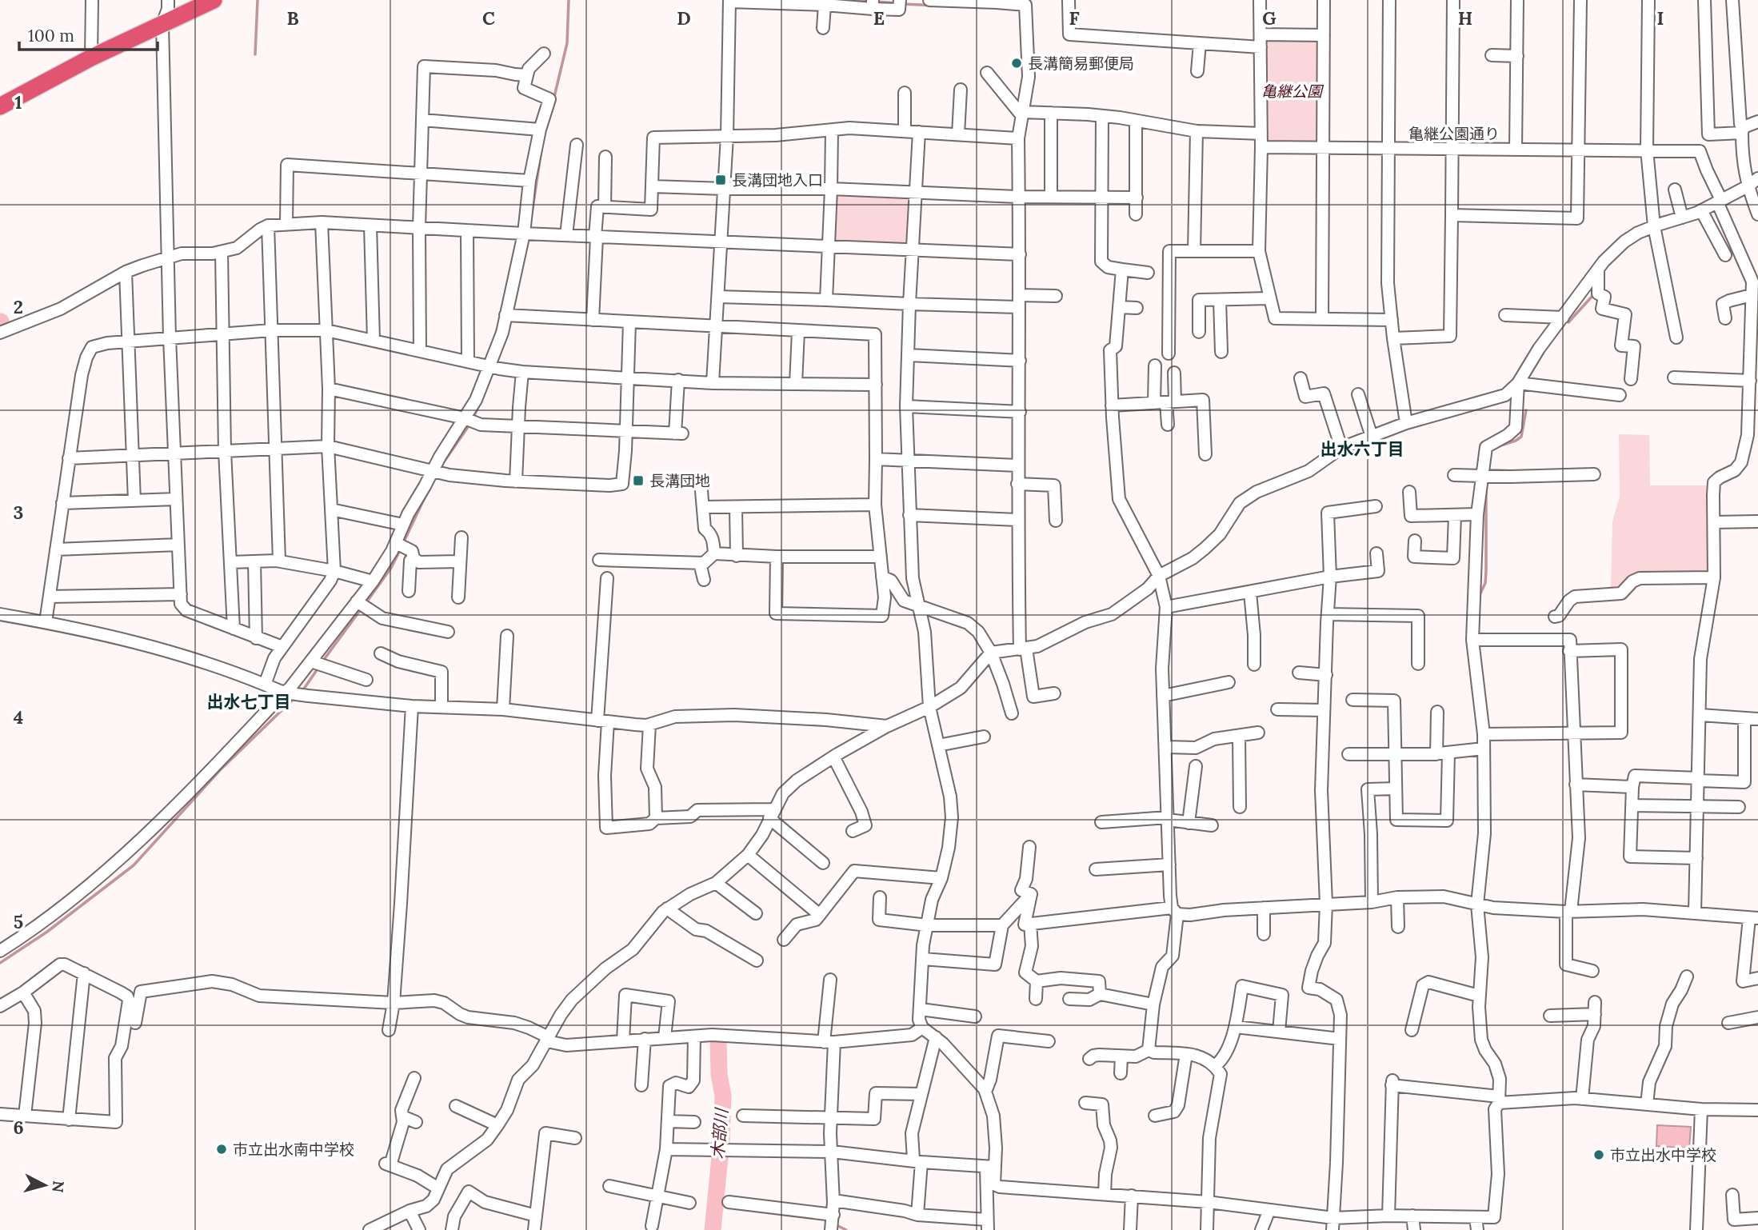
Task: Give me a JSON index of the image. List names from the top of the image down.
{
  "streets": {
    "street": ["亀継公園通り"]
  },
  "districts": ["出水六丁目", "出水七丁目"],
  "water": ["木部川"],
  "parks": ["亀継公園"],
  "places": {
    "other": ["長溝簡易郵便局", "市立出水南中学校", "市立出水中学校"],
    "transit": ["長溝団地入口", "長溝団地"]
  },
  "scale_bar": "100 m",
  "north": "right",
  "grid": {
    "columns": [
      "B",
      "C",
      "D",
      "E",
      "F",
      "G",
      "H",
      "I"
    ],
    "rows": [
      "1",
      "2",
      "3",
      "4",
      "5",
      "6"
    ]
  }
}
